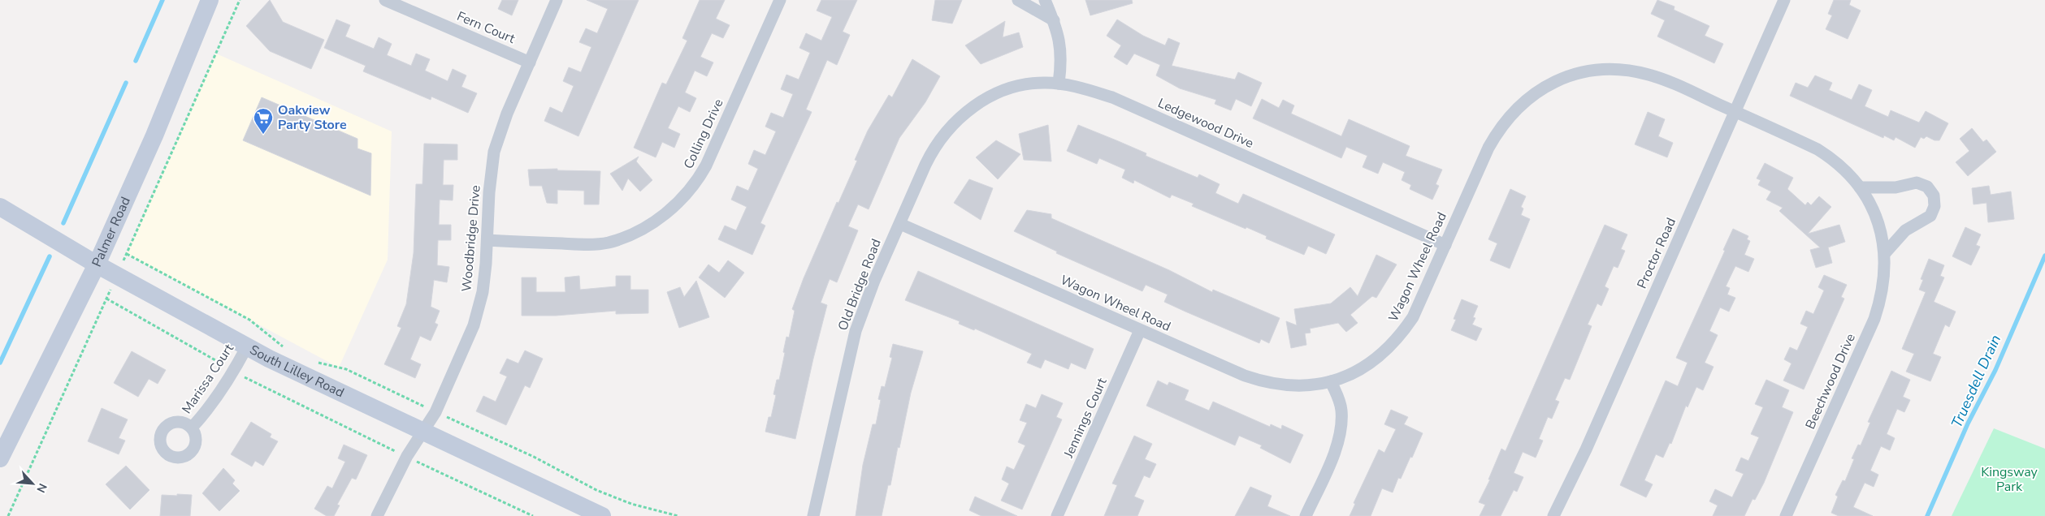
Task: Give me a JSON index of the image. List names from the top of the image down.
{
  "streets": {
    "street": [
      "Fern Court",
      "Ledgewood Drive",
      "Colling Drive",
      "Palmer Road",
      "Woodbridge Drive",
      "Proctor Road",
      "Wagon Wheel Road",
      "Old Bridge Road",
      "South Lilley Road",
      "Marissa Court",
      "Beechwood Drive",
      "Jennings Court"
    ]
  },
  "crossings": [
    ["Fern Court", "Woodbridge Drive"],
    ["Ledgewood Drive", "Wagon Wheel Road"],
    ["Ledgewood Drive", "Old Bridge Road"],
    ["Colling Drive", "Woodbridge Drive"],
    ["Palmer Road", "South Lilley Road"],
    ["Woodbridge Drive", "South Lilley Road"],
    ["Proctor Road", "Wagon Wheel Road"],
    ["Proctor Road", "Beechwood Drive"],
    ["Wagon Wheel Road", "Old Bridge Road"],
    ["Wagon Wheel Road", "Beechwood Drive"],
    ["Wagon Wheel Road", "Jennings Court"],
    ["South Lilley Road", "Marissa Court"]
  ],
  "water": ["Truesdell Drain"],
  "parks": ["Kingsway Park"],
  "places": {
    "supermarket": ["Oakview Party Store"]
  },
  "north": "bottom right"
}
